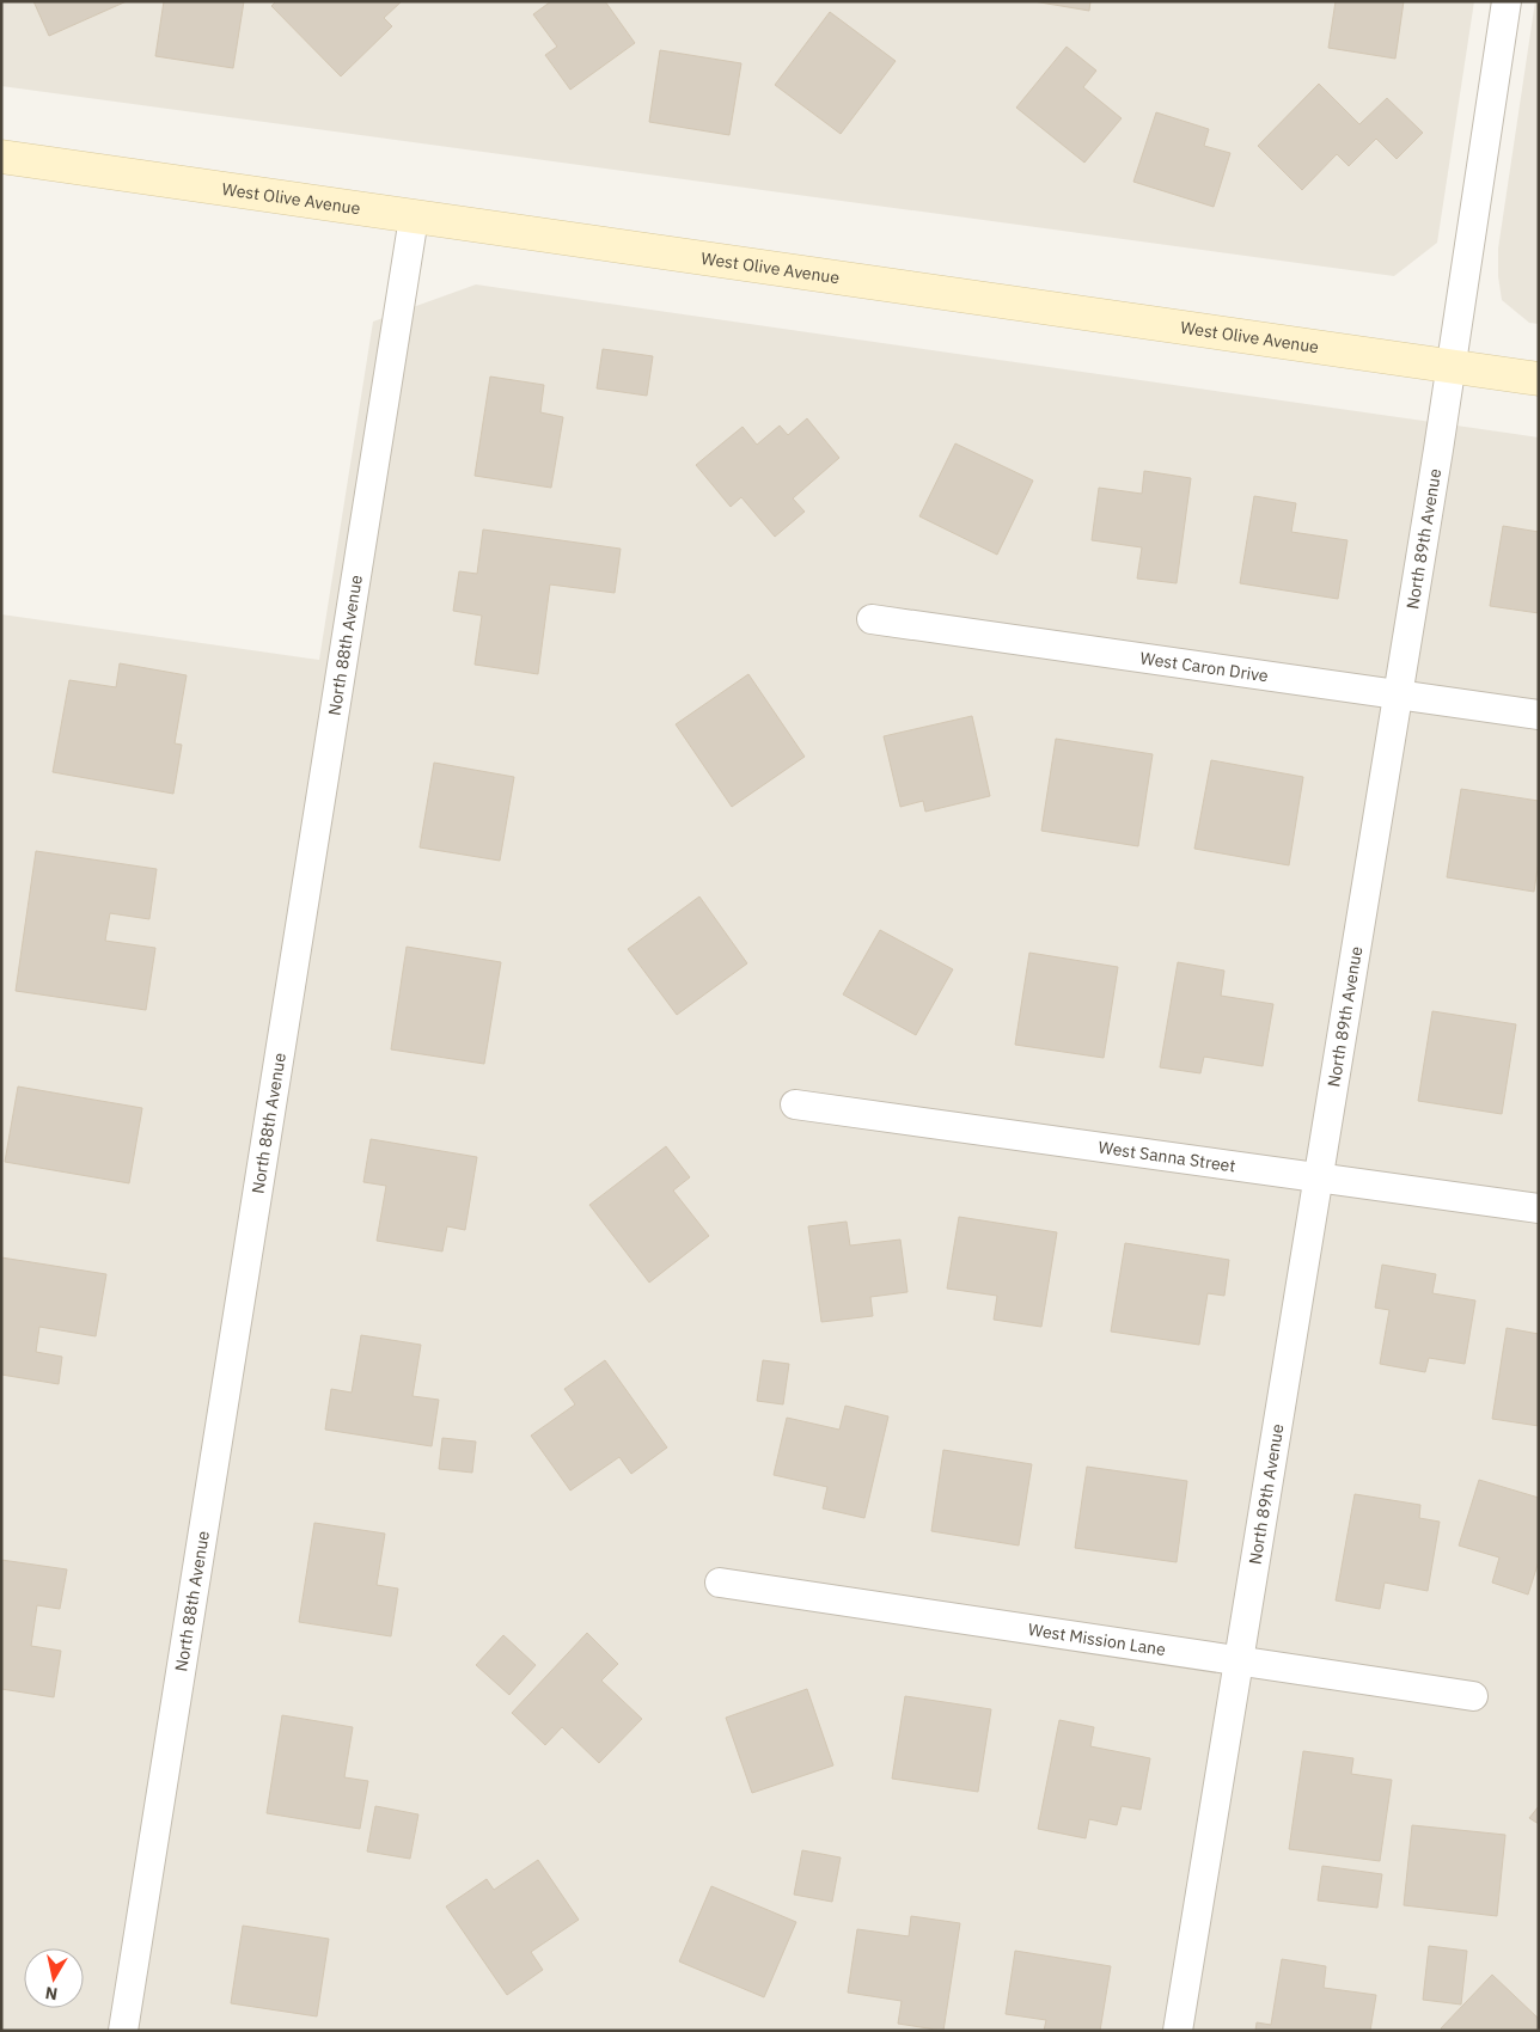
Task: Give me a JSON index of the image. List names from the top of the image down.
{
  "streets": {
    "main road": ["West Olive Avenue"],
    "street": [
      "North 89th Avenue",
      "North 88th Avenue",
      "West Caron Drive",
      "West Sanna Street",
      "West Mission Lane"
    ]
  },
  "crossings": [
    ["West Olive Avenue", "North 89th Avenue"],
    ["West Olive Avenue", "North 88th Avenue"],
    ["North 89th Avenue", "West Caron Drive"],
    ["North 89th Avenue", "West Sanna Street"],
    ["North 89th Avenue", "West Mission Lane"]
  ],
  "north": "bottom"
}
